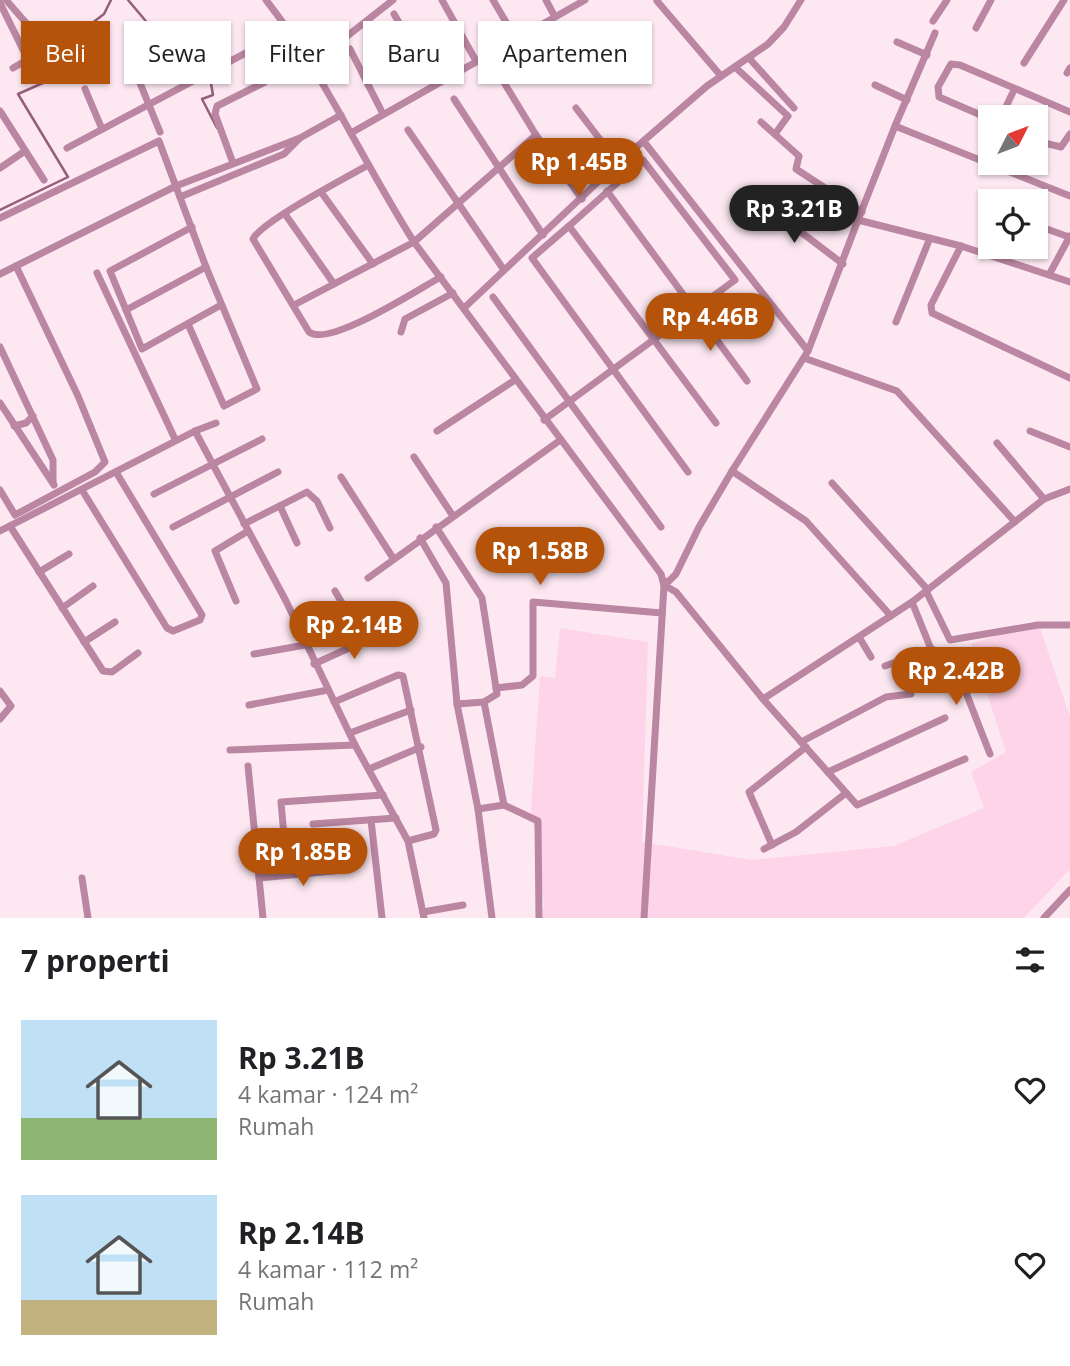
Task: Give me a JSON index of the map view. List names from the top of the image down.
{
  "north": "top right",
  "page": {
    "chip": [
      "Beli",
      "Sewa",
      "Filter",
      "Baru",
      "Apartemen"
    ],
    "price": [
      "Rp 1.45B",
      "Rp 3.21B",
      "Rp 4.46B",
      "Rp 1.58B",
      "Rp 2.14B",
      "Rp 2.42B",
      "Rp 1.85B"
    ],
    "heading": "7 properti",
    "list": [
      {
        "name": "Rp 3.21B",
        "note": "4 kamar · 124 m² · Rumah"
      },
      {
        "name": "Rp 2.14B",
        "note": "4 kamar · 112 m² · Rumah"
      }
    ]
  }
}
